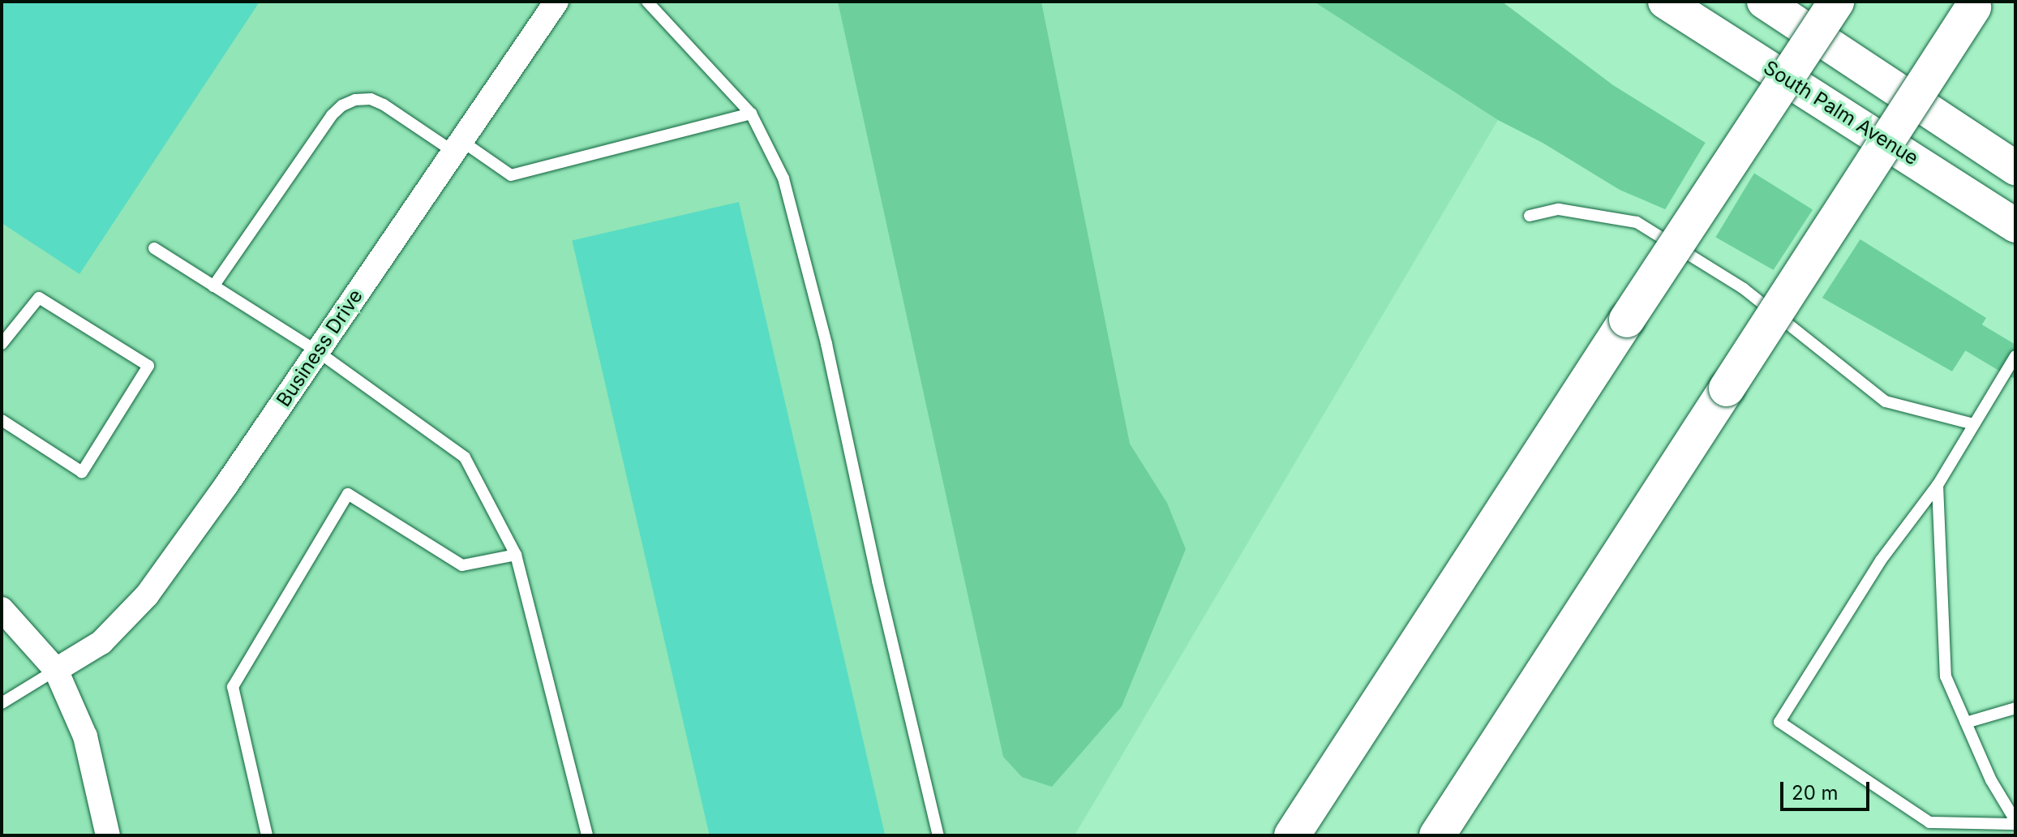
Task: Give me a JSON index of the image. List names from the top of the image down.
{
  "streets": {
    "main road": ["South Palm Avenue"],
    "street": ["Business Drive"]
  },
  "scale_bar": "20 m"
}
